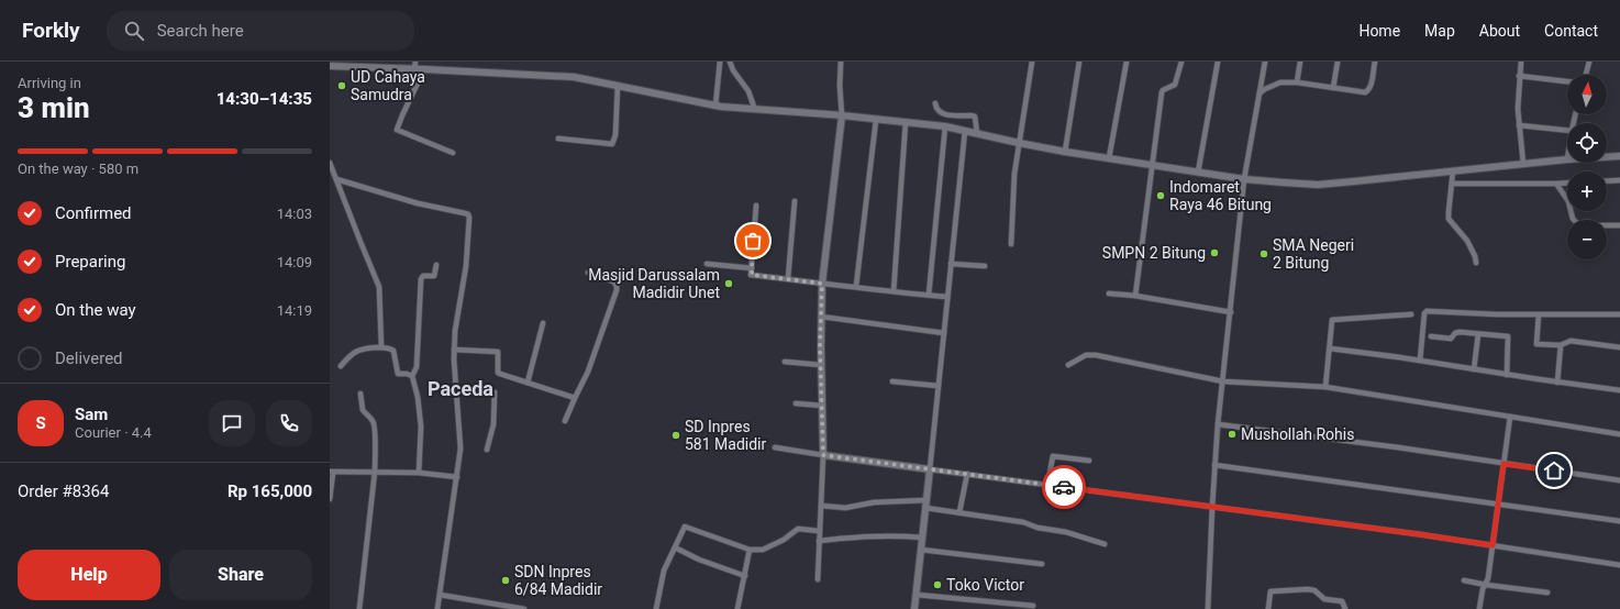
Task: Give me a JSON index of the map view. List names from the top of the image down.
{
  "districts": ["Paceda"],
  "places": [
    "UD Cahaya Samudra",
    "Indomaret Raya 46 Bitung",
    "SMPN 2 Bitung",
    "SMA Negeri 2 Bitung",
    "Masjid Darussalam Madidir Unet",
    "Mushollah Rohis",
    "SD Inpres 581 Madidir",
    "SDN Inpres 6/84 Madidir",
    "Toko Victor"
  ],
  "north": "top",
  "page": {
    "header": "Forkly",
    "search": "Search here",
    "nav": [
      "Home",
      "Map",
      "About",
      "Contact"
    ],
    "heading": ["3 min", "Arriving in", "14:30–14:35"],
    "panel": [
      "Sam",
      "Courier · 4.4",
      "Order #8364",
      "Rp 165,000"
    ],
    "map_buttons": ["+", "−"],
    "bar": "On the way · 580 m",
    "list": [
      ["Confirmed", "14:03"],
      ["Preparing", "14:09"],
      ["On the way", "14:19"],
      "Delivered"
    ],
    "round": "S",
    "buttons": ["Help", "Share"]
  }
}
